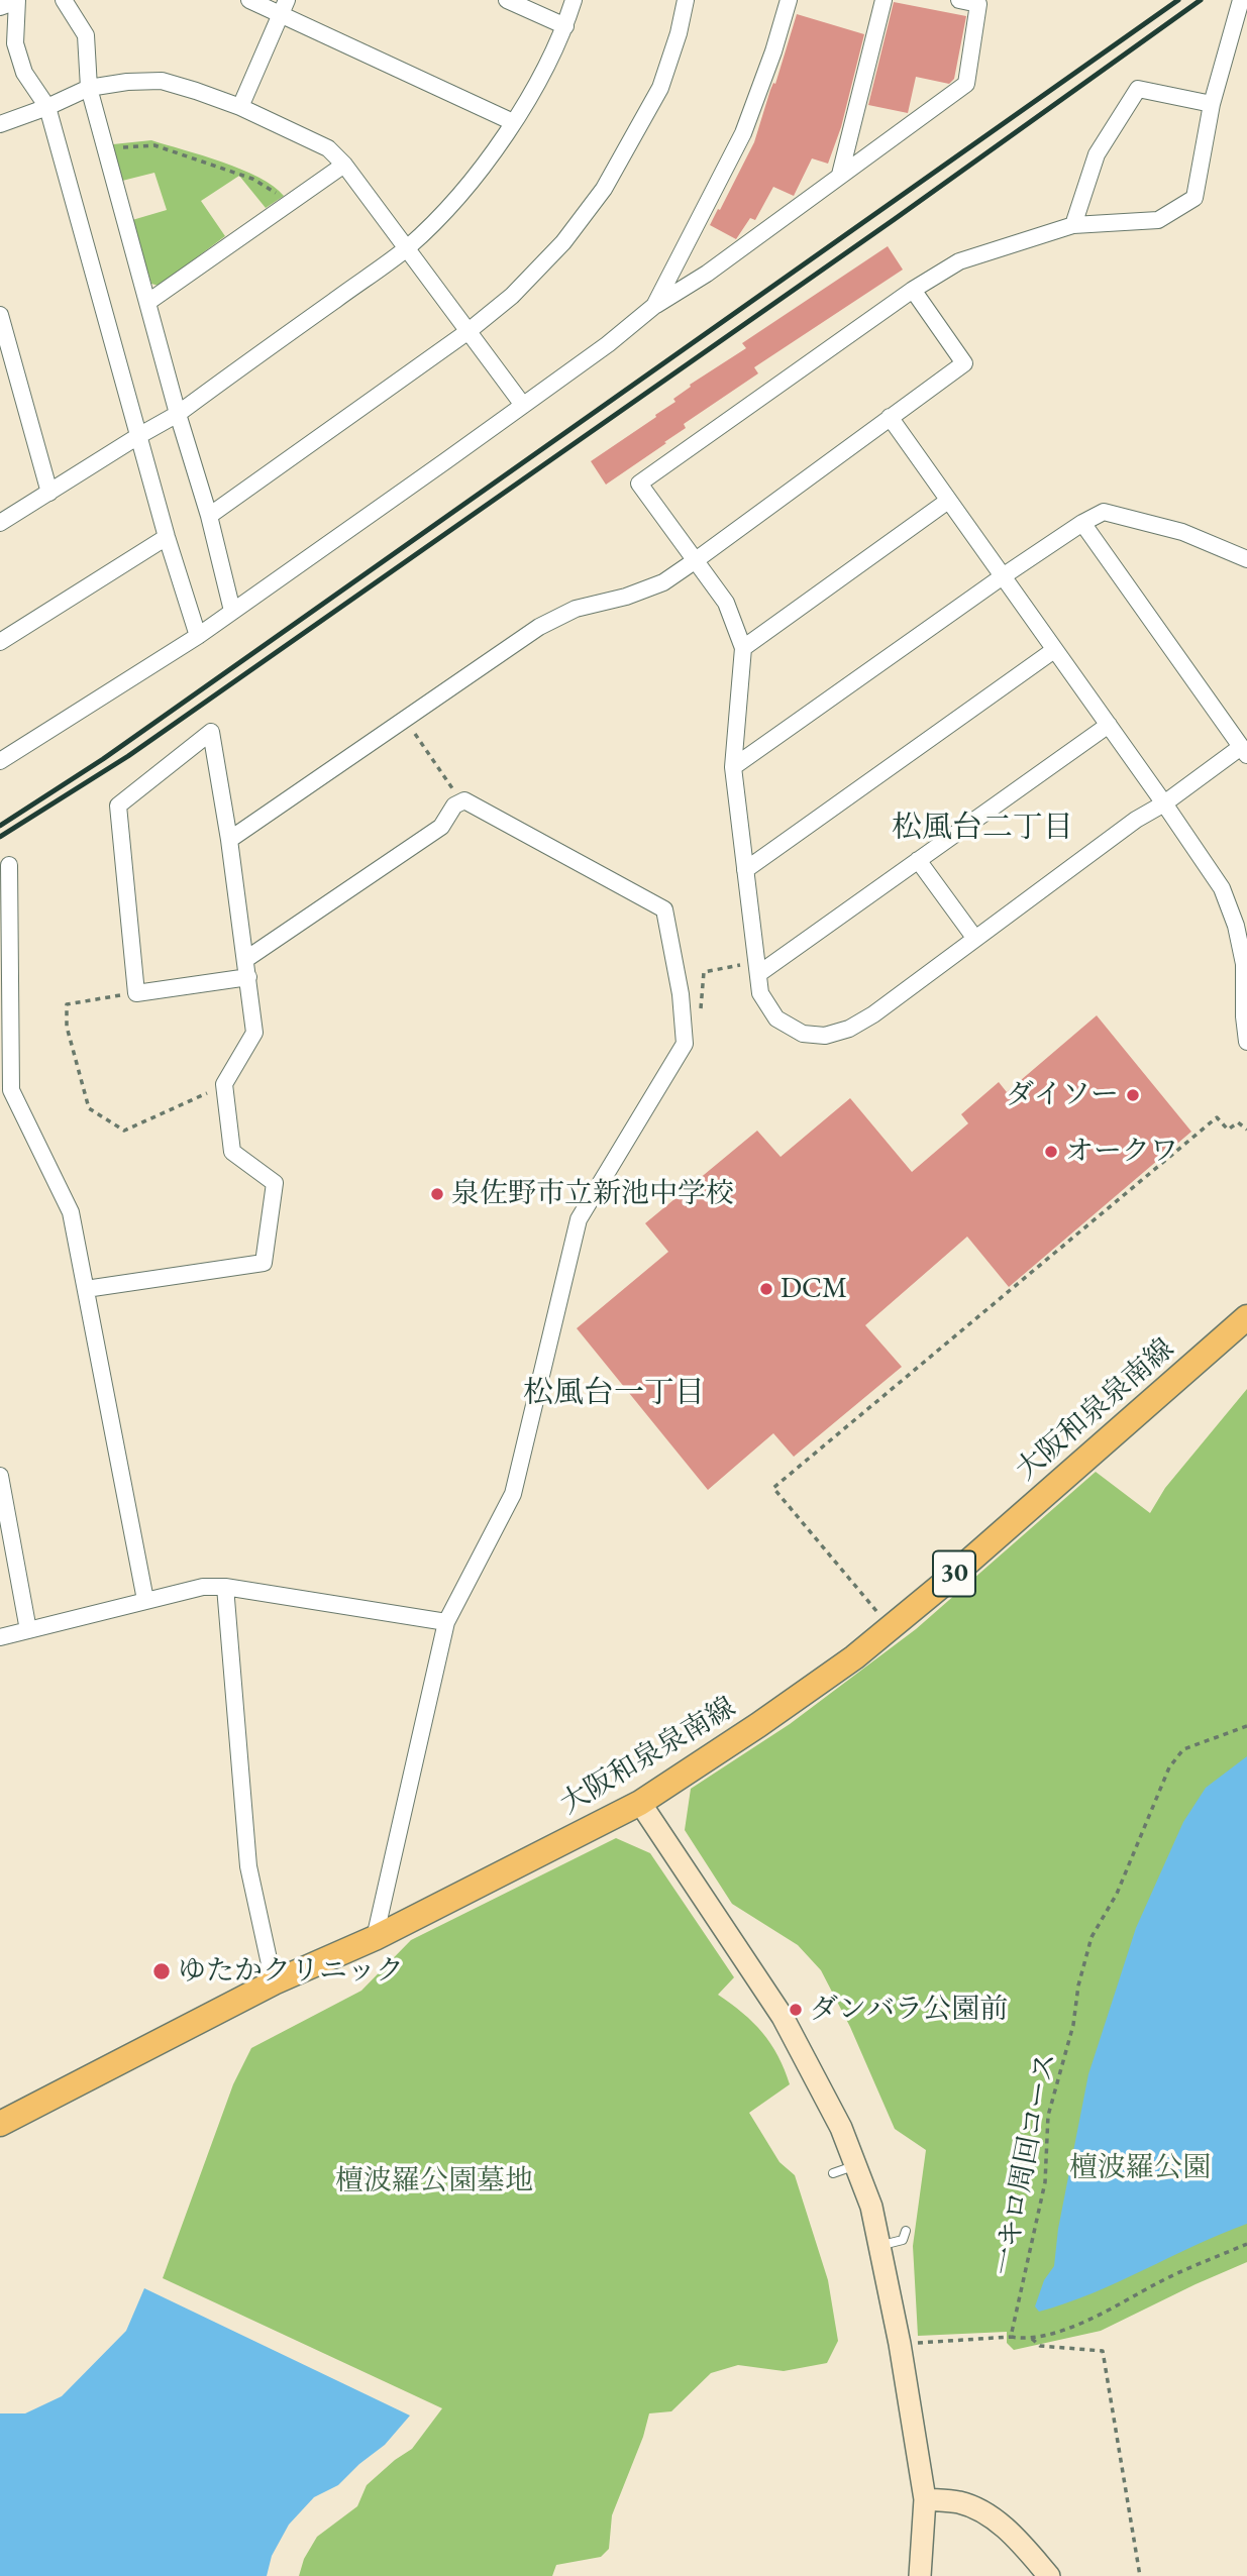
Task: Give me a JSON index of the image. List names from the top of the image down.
{
  "streets": {
    "main road": ["大阪和泉泉南線", "30"],
    "path": ["一キロ周回コース"]
  },
  "districts": ["松風台二丁目", "松風台一丁目"],
  "parks": ["檀波羅公園", "檀波羅公園墓地"],
  "places": [
    "ダイソー",
    "オークワ",
    "泉佐野市立新池中学校",
    "DCM",
    "ゆたかクリニック",
    "ダンバラ公園前"
  ]
}
